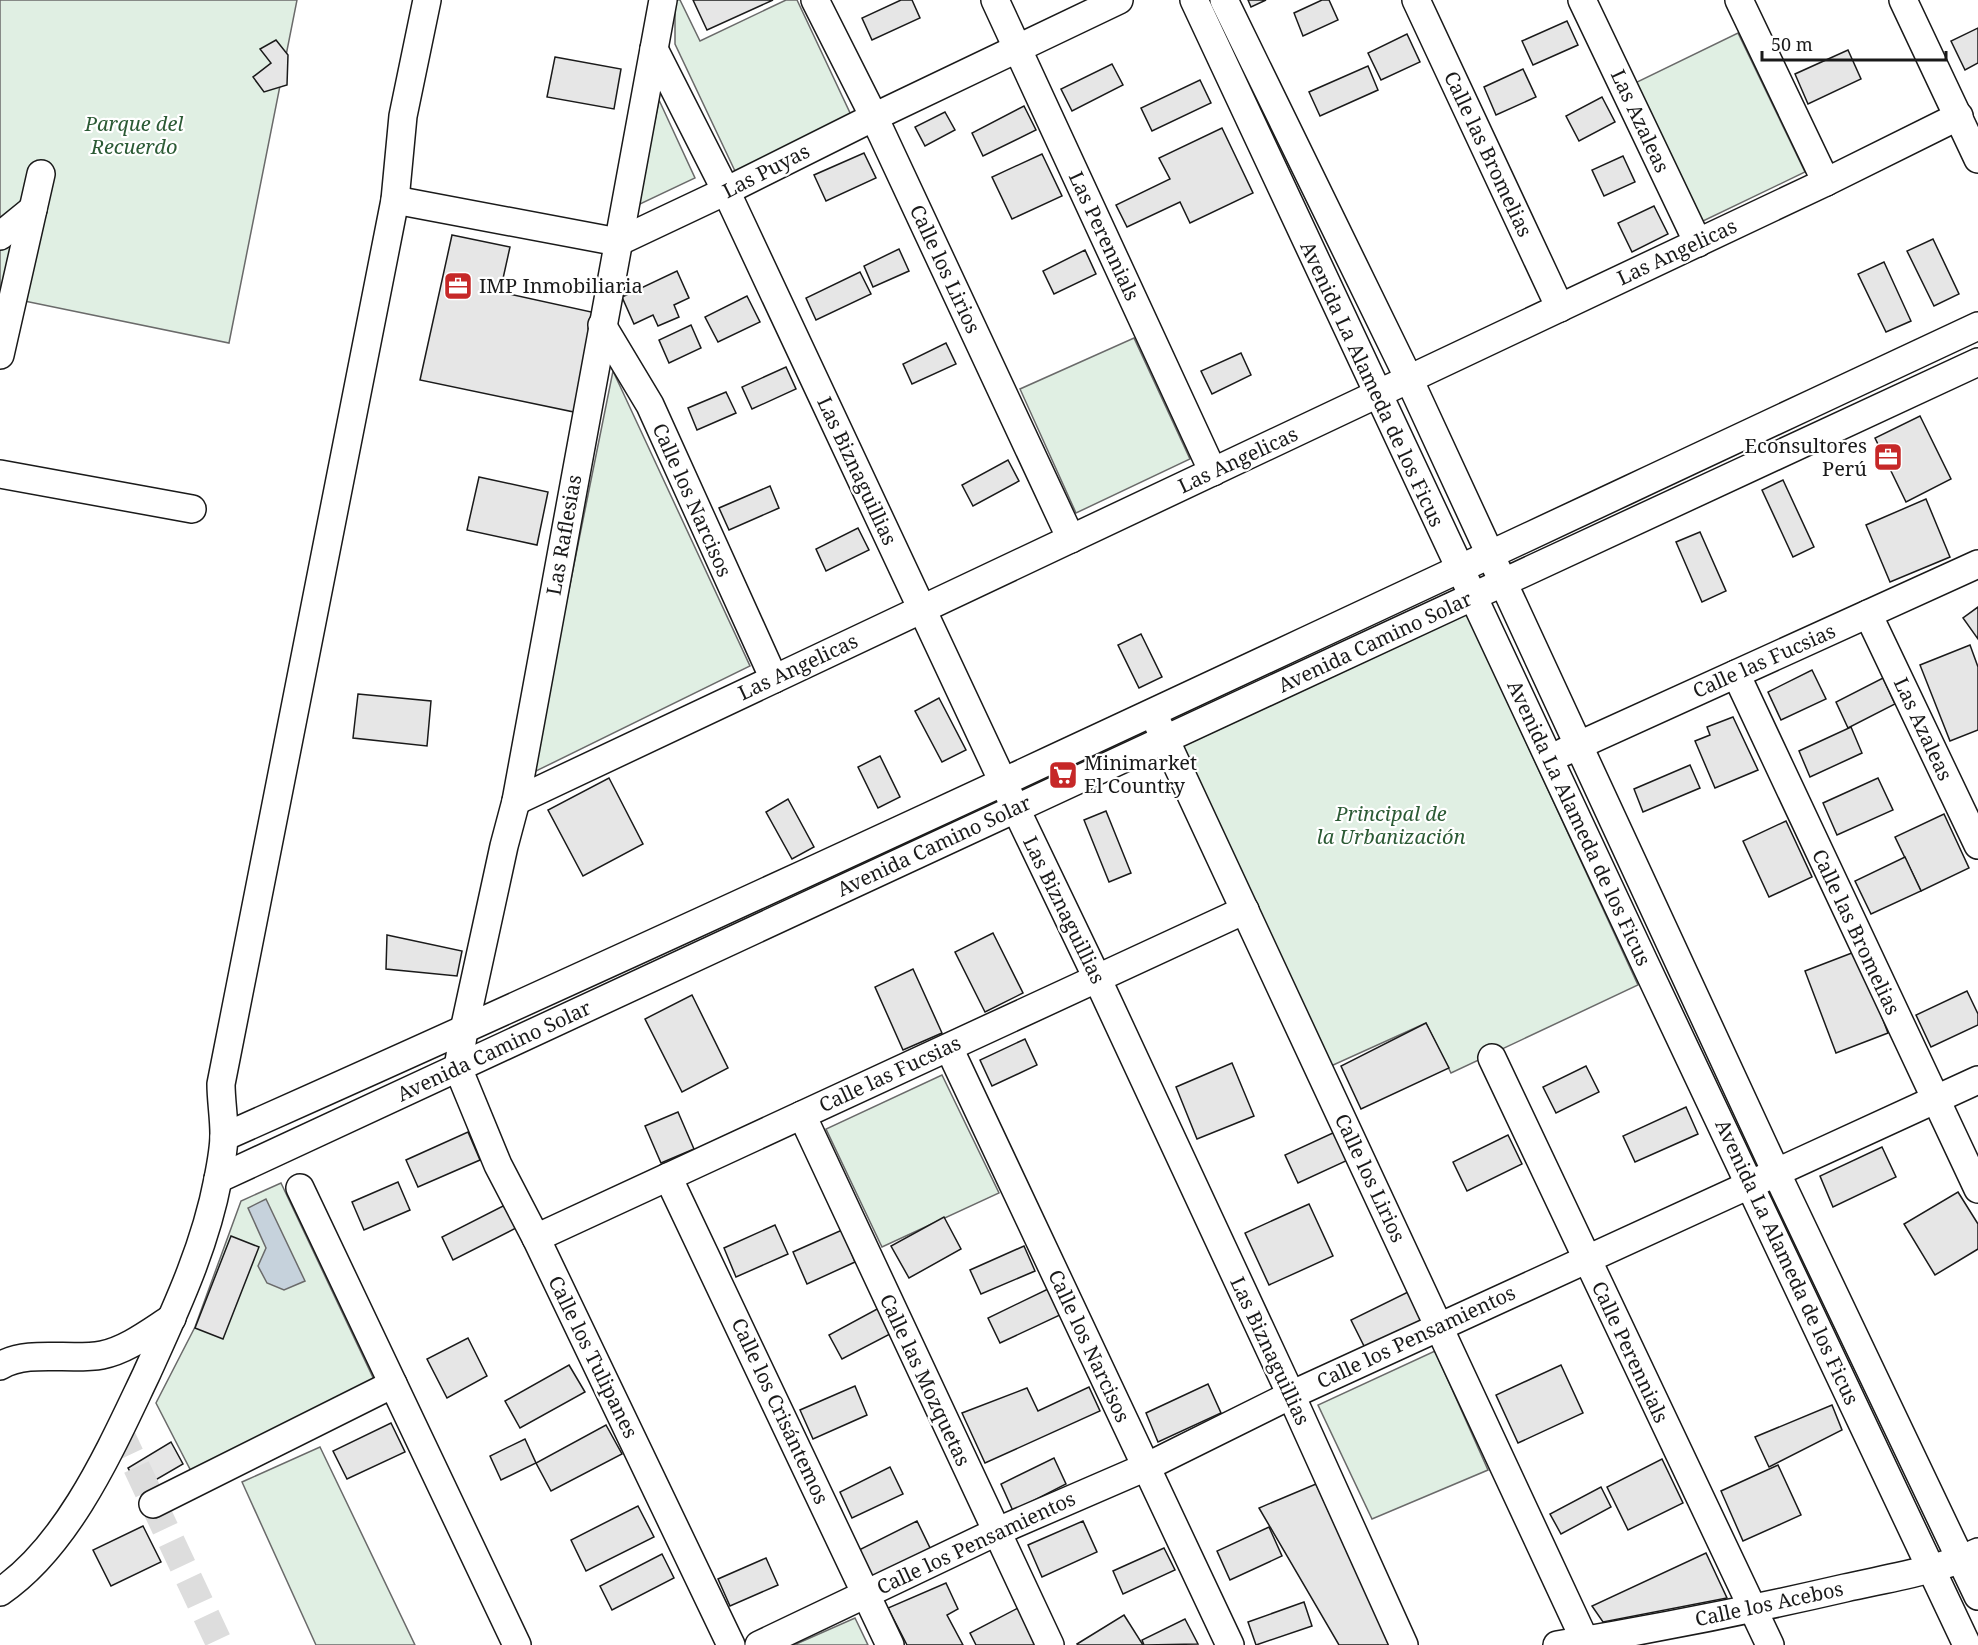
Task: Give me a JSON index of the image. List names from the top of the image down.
{
  "streets": {
    "street": [
      "Las Azaleas",
      "Calle las Bromelias",
      "Las Puyas",
      "Las Perennials",
      "Las Angelicas",
      "Calle los Lirios",
      "Avenida La Alameda de los Ficus",
      "Las Biznaguillias",
      "Calle los Narcisos",
      "Las Raflesias",
      "Avenida Camino Solar",
      "Calle las Fucsias",
      "Calle los Pensamientos",
      "Calle Perennials",
      "Calle los Tulipanes",
      "Calle las Mozquetas",
      "Calle los Crisántemos",
      "Calle los Acebos"
    ]
  },
  "crossings": [
    ["Las Azaleas", "Las Angelicas"],
    ["Las Azaleas", "Calle las Fucsias"],
    ["Calle las Bromelias", "Las Angelicas"],
    ["Calle las Bromelias", "Calle las Fucsias"],
    ["Calle las Bromelias", "Calle los Pensamientos"],
    ["Las Puyas", "Las Perennials"],
    ["Las Puyas", "Calle los Lirios"],
    ["Las Puyas", "Las Biznaguillias"],
    ["Las Puyas", "Las Raflesias"],
    ["Las Perennials", "Las Angelicas"],
    ["Las Angelicas", "Calle los Lirios"],
    ["Las Angelicas", "Avenida La Alameda de los Ficus"],
    ["Las Angelicas", "Las Biznaguillias"],
    ["Las Angelicas", "Calle los Narcisos"],
    ["Las Angelicas", "Las Raflesias"],
    ["Calle los Lirios", "Avenida Camino Solar"],
    ["Calle los Lirios", "Calle las Fucsias"],
    ["Calle los Lirios", "Calle los Pensamientos"],
    ["Calle los Lirios", "Calle los Acebos"],
    ["Avenida La Alameda de los Ficus", "Avenida Camino Solar"],
    ["Avenida La Alameda de los Ficus", "Calle las Fucsias"],
    ["Avenida La Alameda de los Ficus", "Calle los Pensamientos"],
    ["Avenida La Alameda de los Ficus", "Calle los Acebos"],
    ["Las Biznaguillias", "Las Raflesias"],
    ["Las Biznaguillias", "Avenida Camino Solar"],
    ["Las Biznaguillias", "Calle las Fucsias"],
    ["Las Biznaguillias", "Calle los Pensamientos"],
    ["Calle los Narcisos", "Las Raflesias"],
    ["Calle los Narcisos", "Calle las Fucsias"],
    ["Calle los Narcisos", "Calle los Pensamientos"],
    ["Las Raflesias", "Avenida Camino Solar"],
    ["Las Raflesias", "Calle los Tulipanes"],
    ["Avenida Camino Solar", "Calle los Tulipanes"],
    ["Calle las Fucsias", "Calle los Tulipanes"],
    ["Calle las Fucsias", "Calle las Mozquetas"],
    ["Calle las Fucsias", "Calle los Crisántemos"],
    ["Calle los Pensamientos", "Calle Perennials"],
    ["Calle los Pensamientos", "Calle las Mozquetas"],
    ["Calle los Pensamientos", "Calle los Crisántemos"],
    ["Calle Perennials", "Calle los Acebos"]
  ],
  "parks": ["Parque del Recuerdo", "Principal de la Urbanización"],
  "places": {
    "office": ["IMP Inmobiliaria", "Econsultores Perú"],
    "supermarket": ["Minimarket El Country"]
  },
  "scale_bar": "50 m"
}
